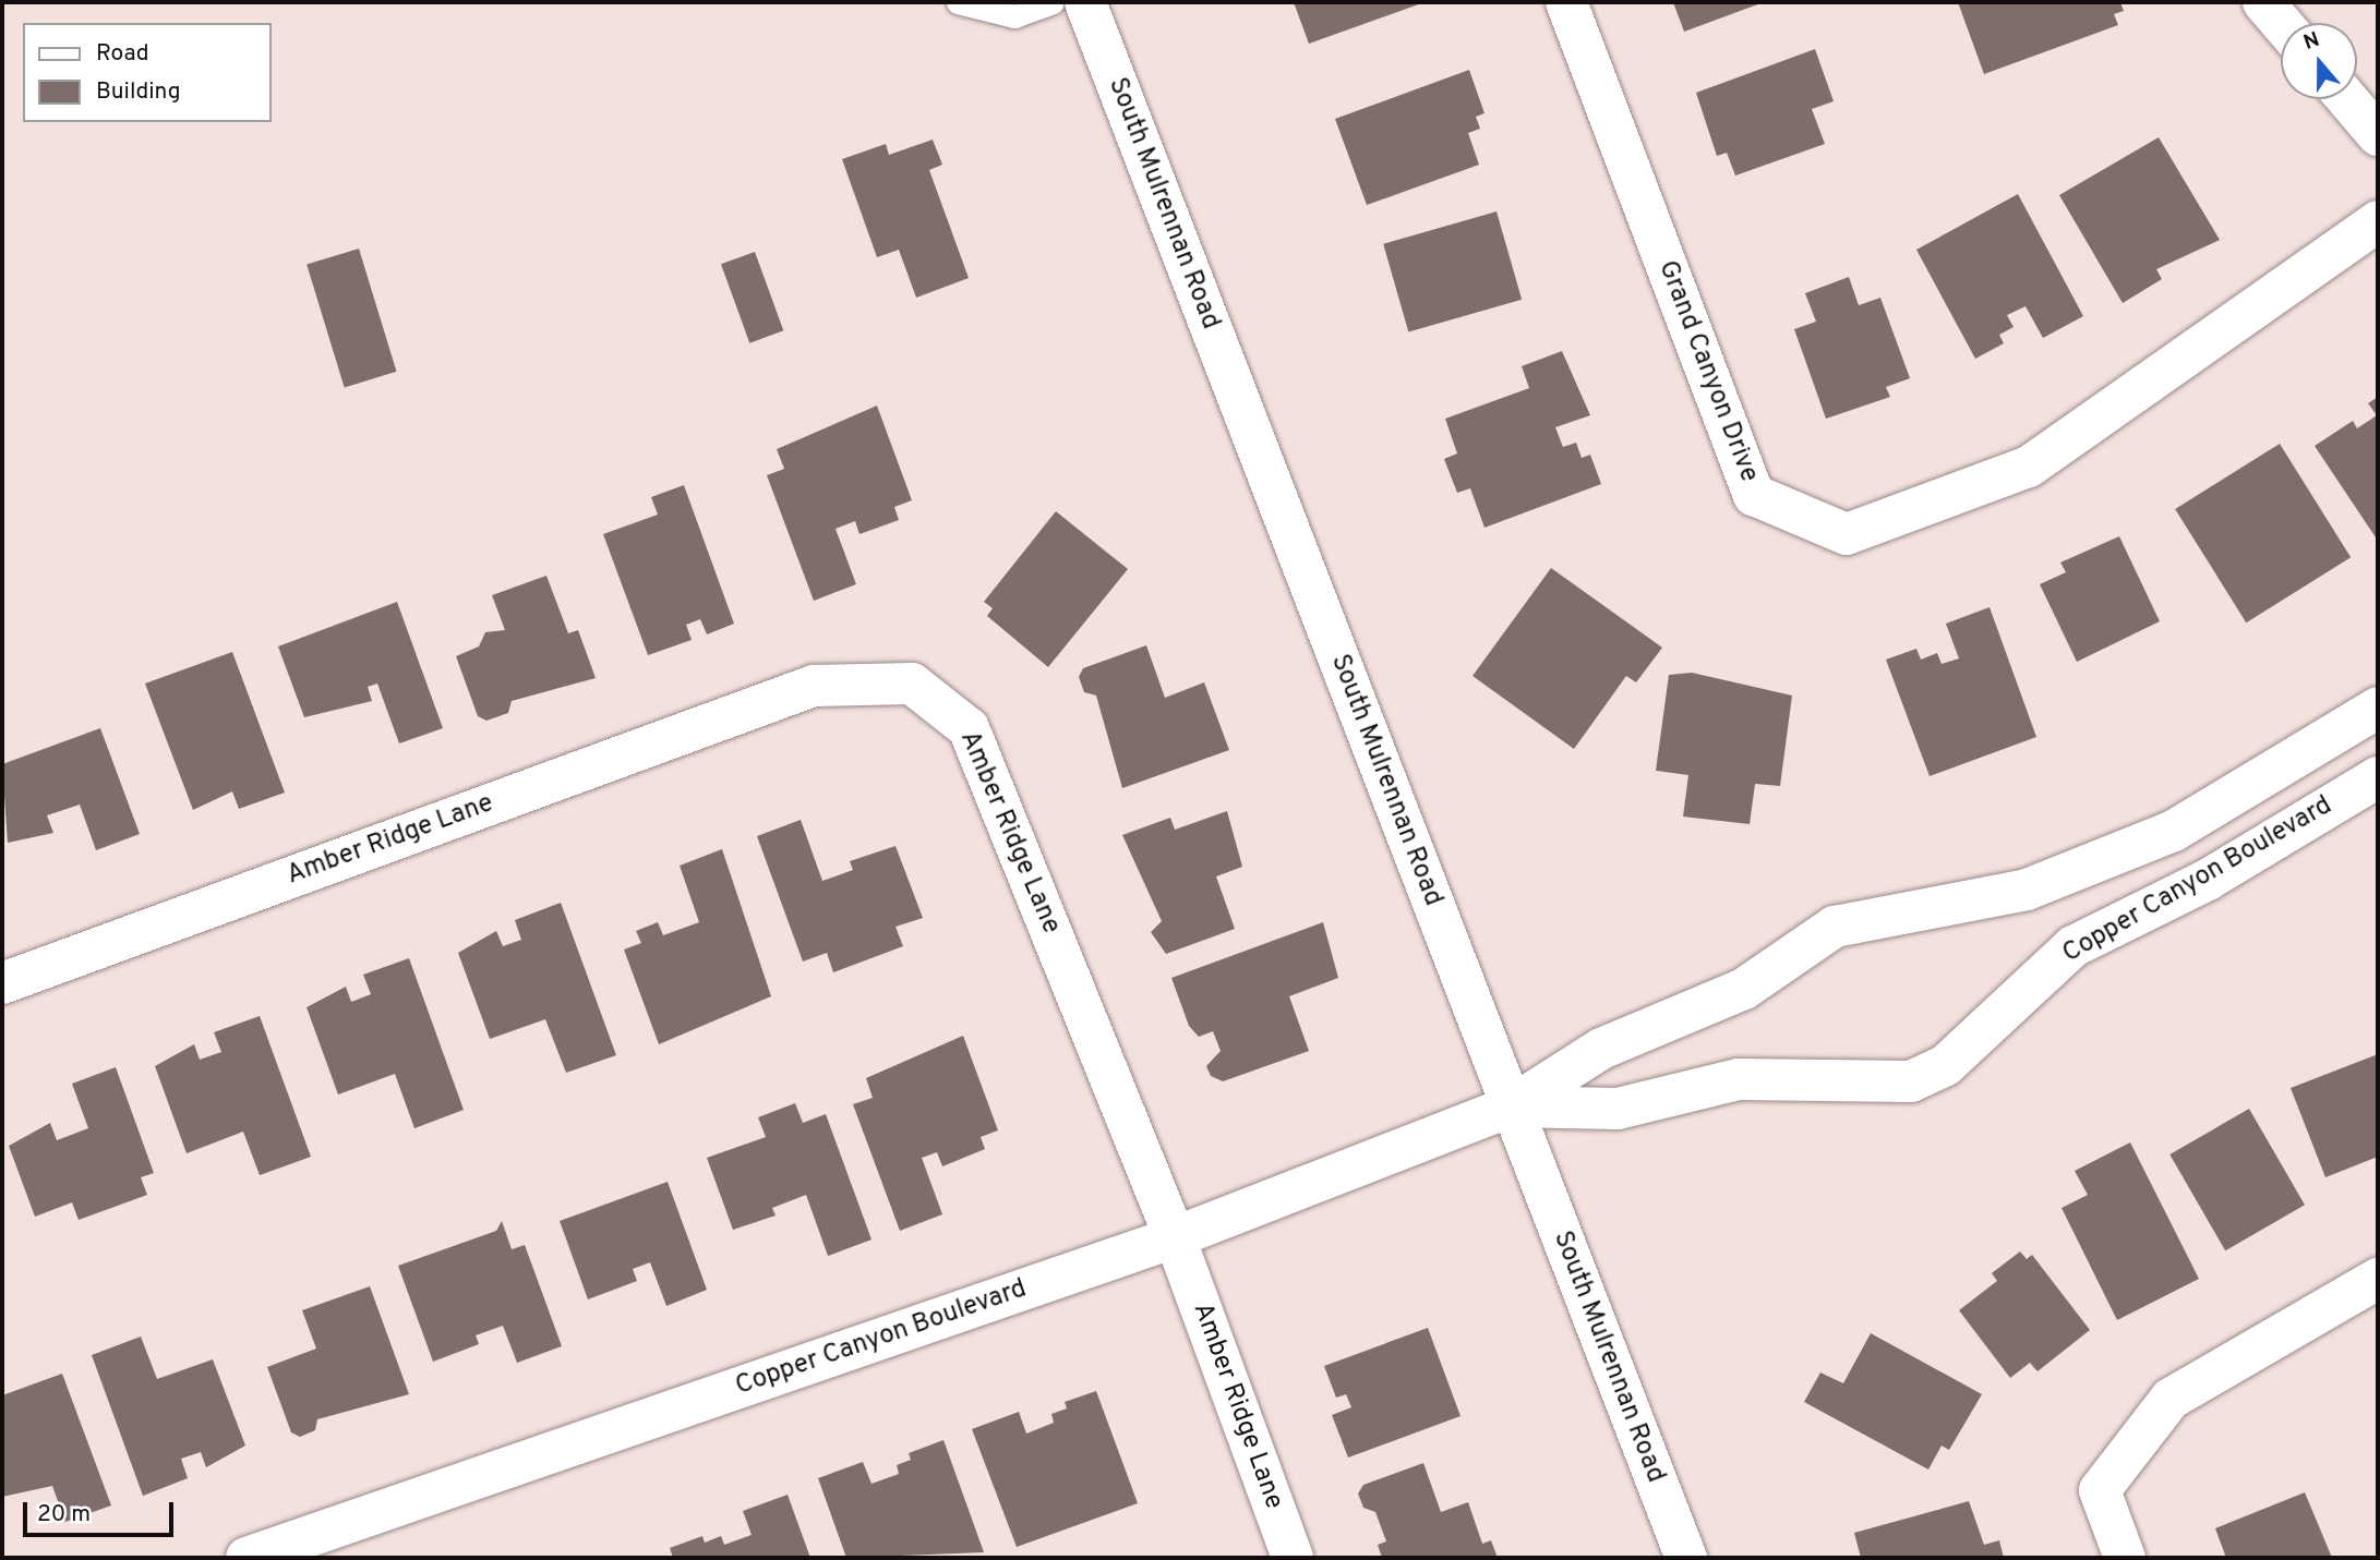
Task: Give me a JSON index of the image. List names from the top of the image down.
{
  "streets": {
    "street": [
      "South Mulrennan Road",
      "Grand Canyon Drive",
      "Amber Ridge Lane",
      "Copper Canyon Boulevard"
    ]
  },
  "crossings": [
    ["South Mulrennan Road", "Copper Canyon Boulevard"],
    ["Amber Ridge Lane", "Copper Canyon Boulevard"]
  ],
  "legend": ["Road", "Building"],
  "scale_bar": "20 m",
  "north": "top"
}
